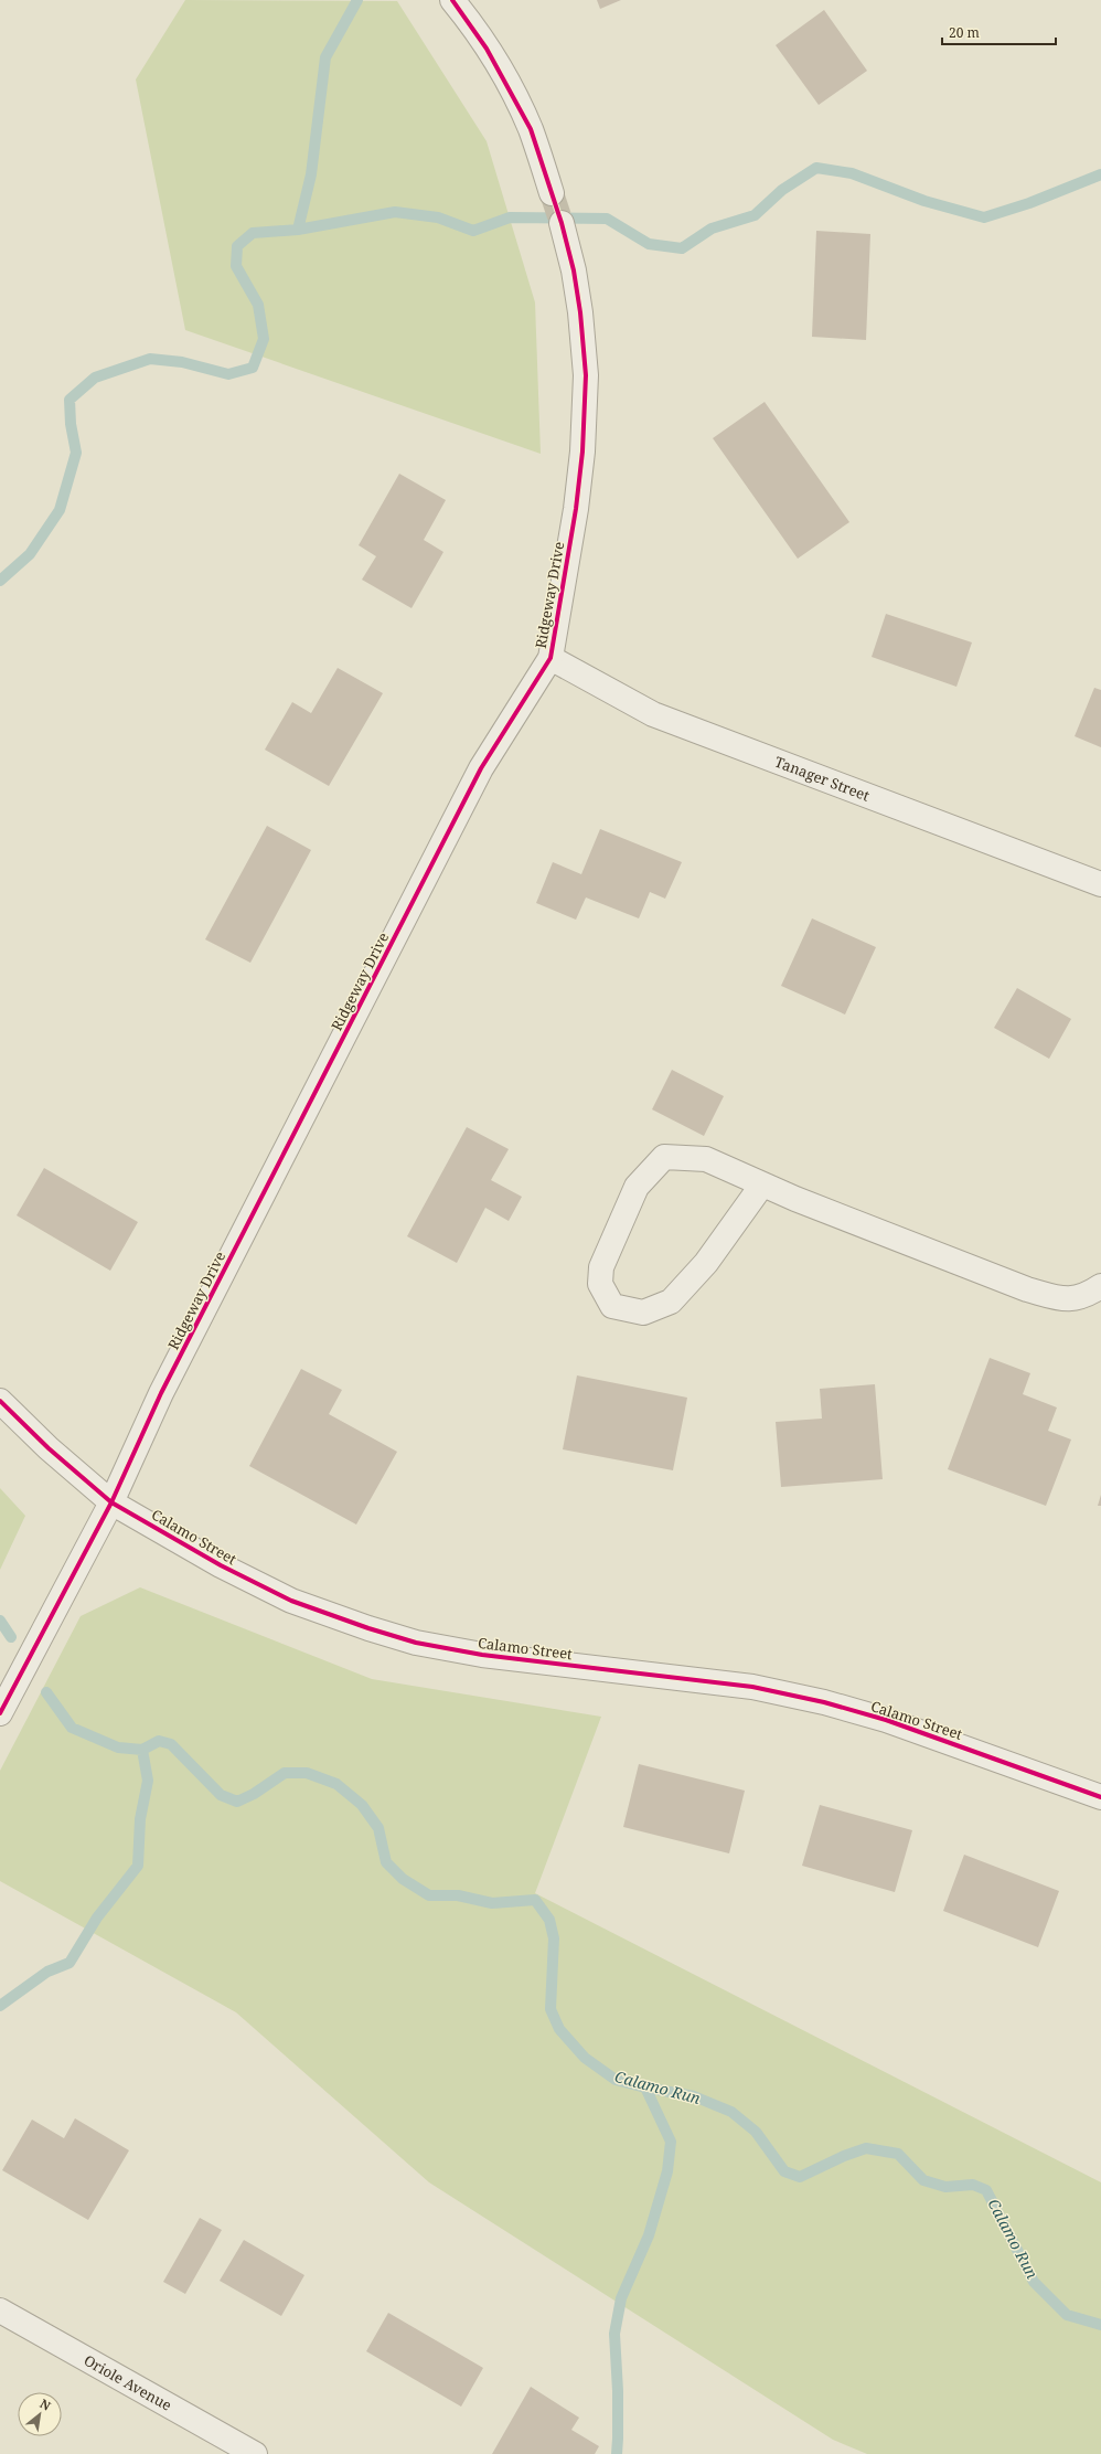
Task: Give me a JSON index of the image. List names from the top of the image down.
{
  "streets": {
    "street": [
      "Ridgeway Drive",
      "Tanager Street",
      "Calamo Street",
      "Oriole Avenue"
    ]
  },
  "crossings": [
    ["Ridgeway Drive", "Tanager Street"],
    ["Ridgeway Drive", "Calamo Street"]
  ],
  "water": ["Calamo Run"],
  "scale_bar": "20 m",
  "north": "top right"
}
